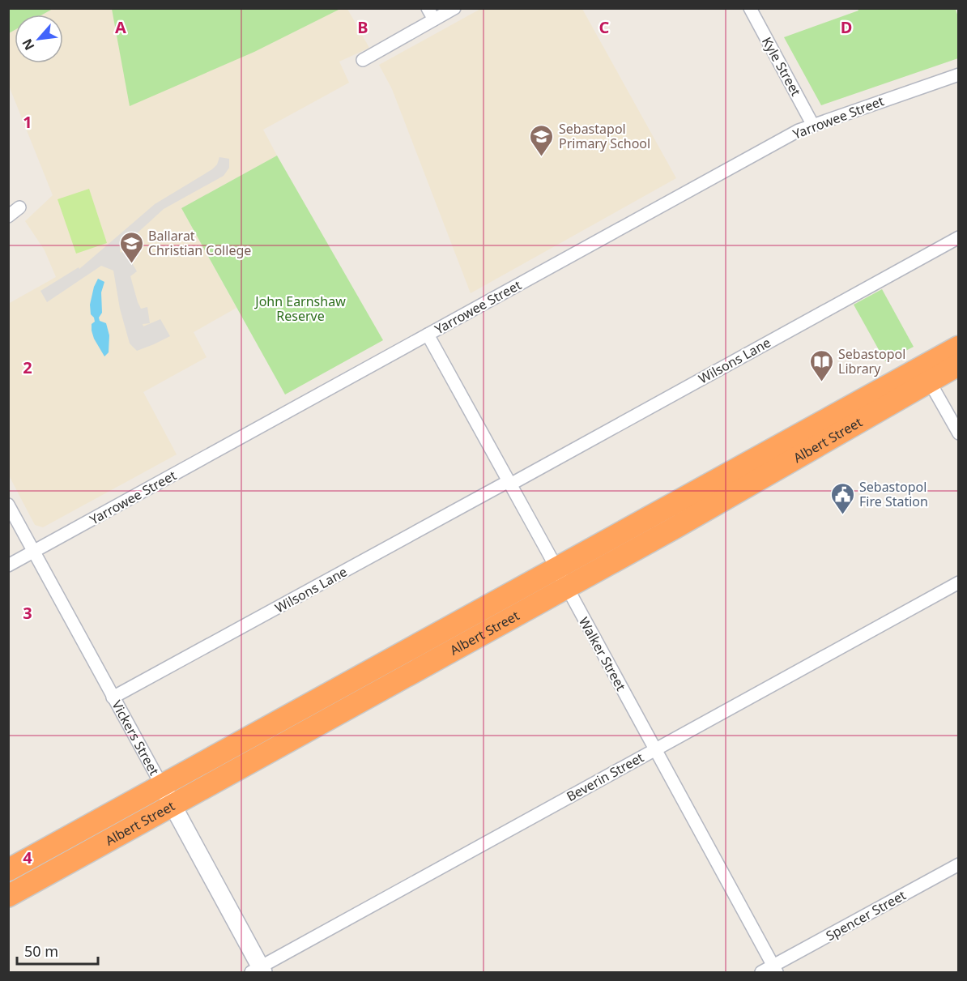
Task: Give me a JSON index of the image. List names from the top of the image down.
{
  "streets": {
    "highway": ["Albert Street"],
    "street": [
      "Kyle Street",
      "Yarrowee Street",
      "Wilsons Lane",
      "Walker Street",
      "Vickers Street",
      "Beverin Street",
      "Spencer Street"
    ]
  },
  "crossings": [
    ["Kyle Street", "Yarrowee Street"],
    ["Yarrowee Street", "Walker Street"],
    ["Yarrowee Street", "Vickers Street"],
    ["Wilsons Lane", "Walker Street"],
    ["Wilsons Lane", "Vickers Street"],
    ["Albert Street", "Walker Street"],
    ["Albert Street", "Vickers Street"],
    ["Walker Street", "Beverin Street"],
    ["Walker Street", "Spencer Street"],
    ["Vickers Street", "Beverin Street"]
  ],
  "parks": ["John Earnshaw Reserve"],
  "places": {
    "school or university": ["Sebastapol Primary School", "Ballarat Christian College"],
    "library": ["Sebastopol Library"],
    "public building": ["Sebastopol Fire Station"]
  },
  "scale_bar": "50 m",
  "north": "bottom left",
  "grid": {
    "columns": [
      "A",
      "B",
      "C",
      "D"
    ],
    "rows": [
      "1",
      "2",
      "3",
      "4"
    ]
  }
}
